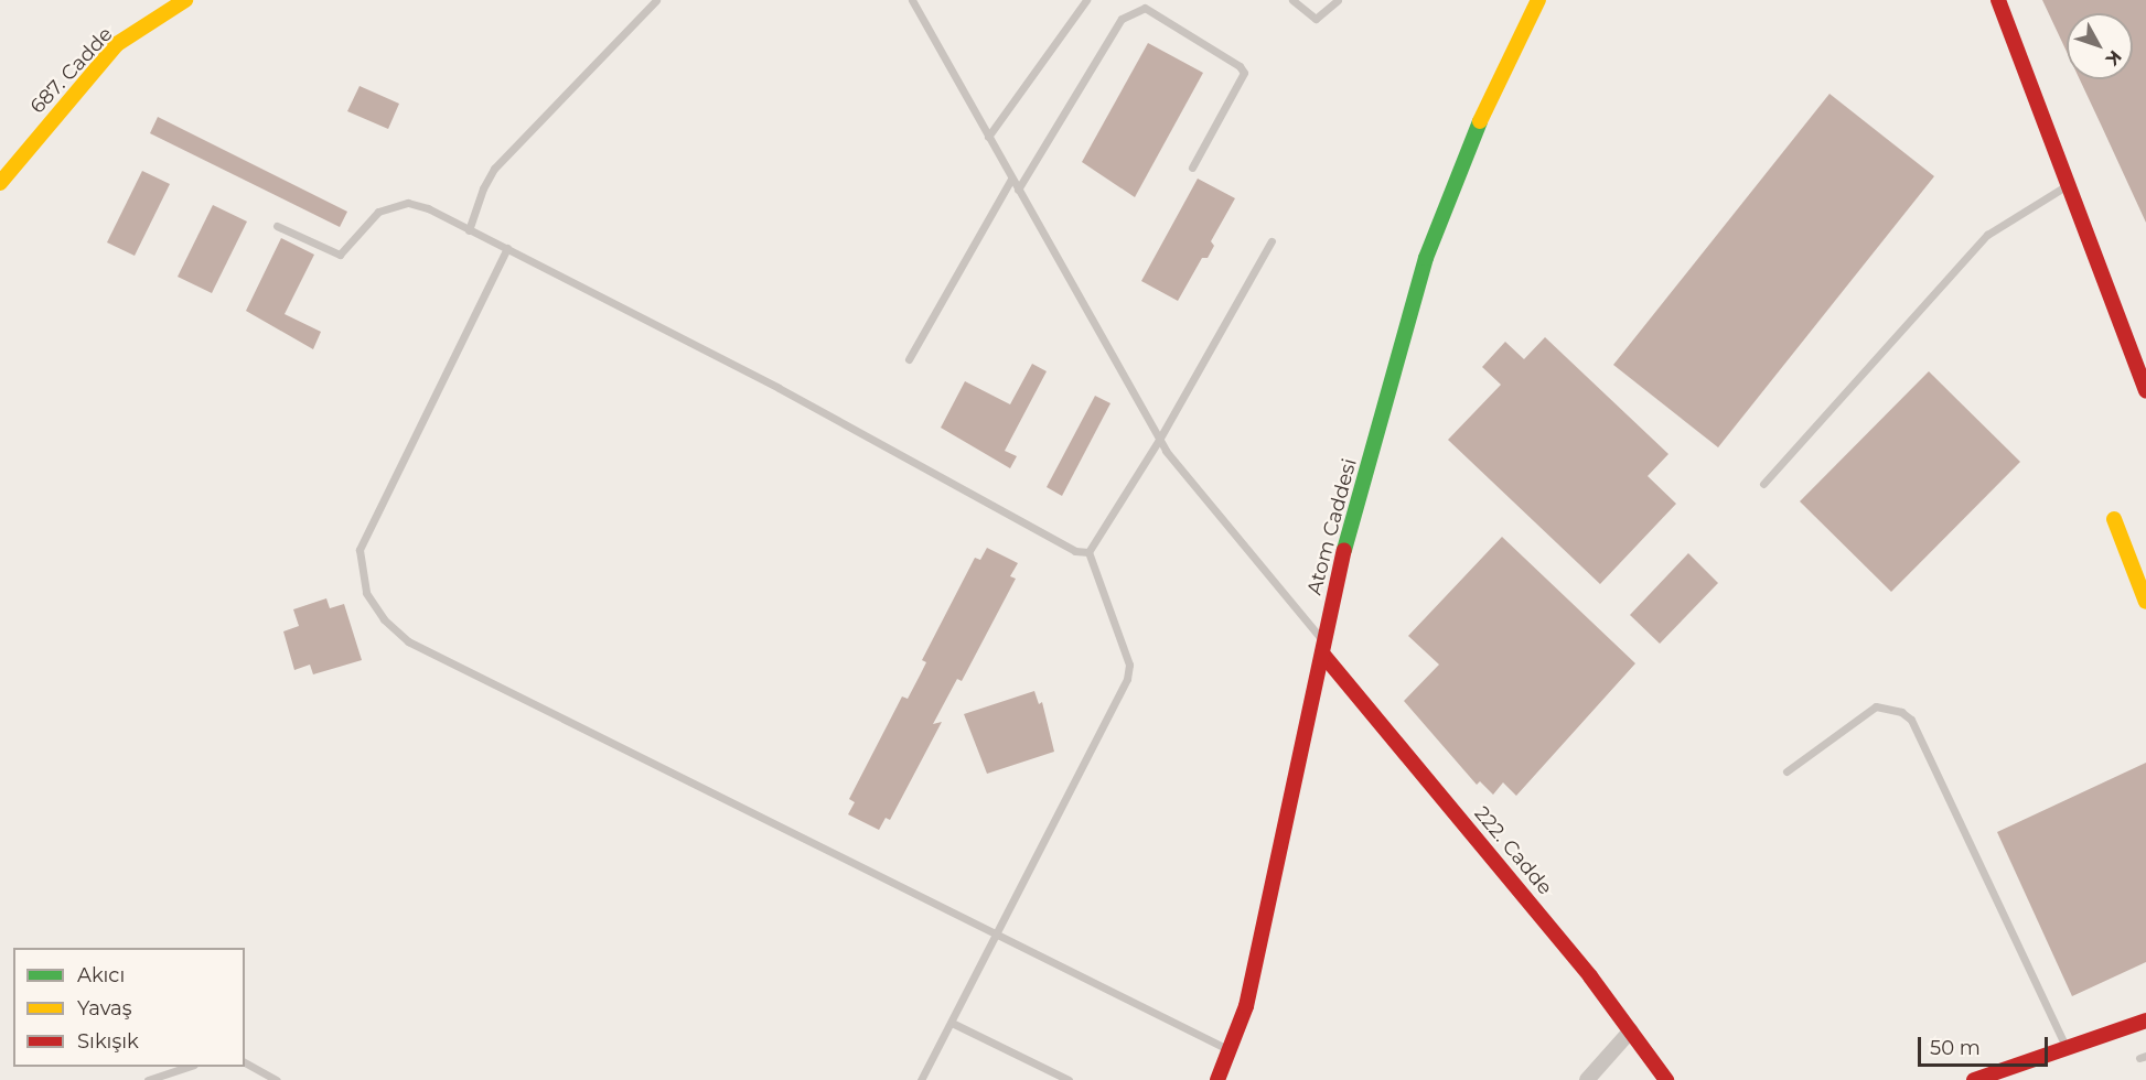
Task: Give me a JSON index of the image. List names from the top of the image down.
{
  "streets": {
    "street": ["687. Cadde", "Atom Caddesi", "222. Cadde"]
  },
  "crossings": [
    ["Atom Caddesi", "222. Cadde"]
  ],
  "legend": ["Akıcı", "Yavaş", "Sıkışık"],
  "scale_bar": "50 m",
  "north": "bottom right"
}
